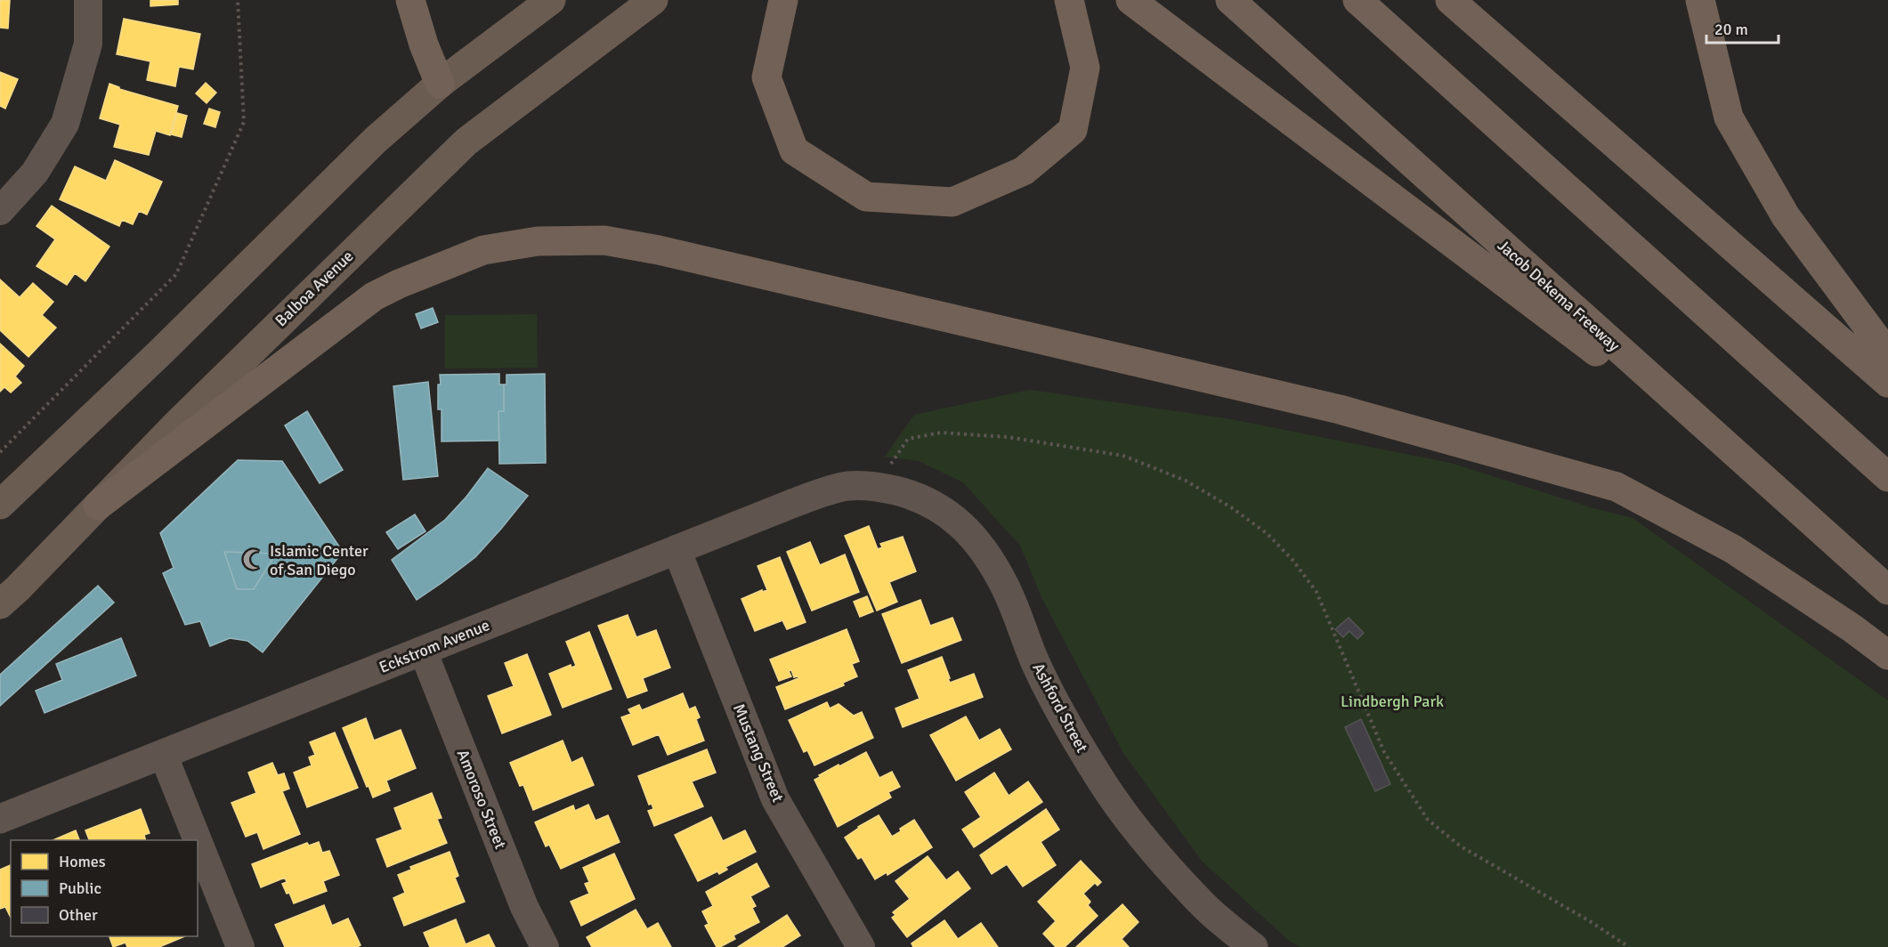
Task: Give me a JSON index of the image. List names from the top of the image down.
{
  "streets": {
    "highway": ["Jacob Dekema Freeway"],
    "main road": ["Balboa Avenue"],
    "street": [
      "Eckstrom Avenue",
      "Ashford Street",
      "Mustang Street",
      "Amoroso Street"
    ]
  },
  "crossings": [
    ["Eckstrom Avenue", "Ashford Street"],
    ["Eckstrom Avenue", "Mustang Street"],
    ["Eckstrom Avenue", "Amoroso Street"]
  ],
  "parks": ["Lindbergh Park"],
  "places": {
    "mosque": ["Islamic Center of San Diego"]
  },
  "legend": ["Homes", "Public", "Other"],
  "scale_bar": "20 m"
}
